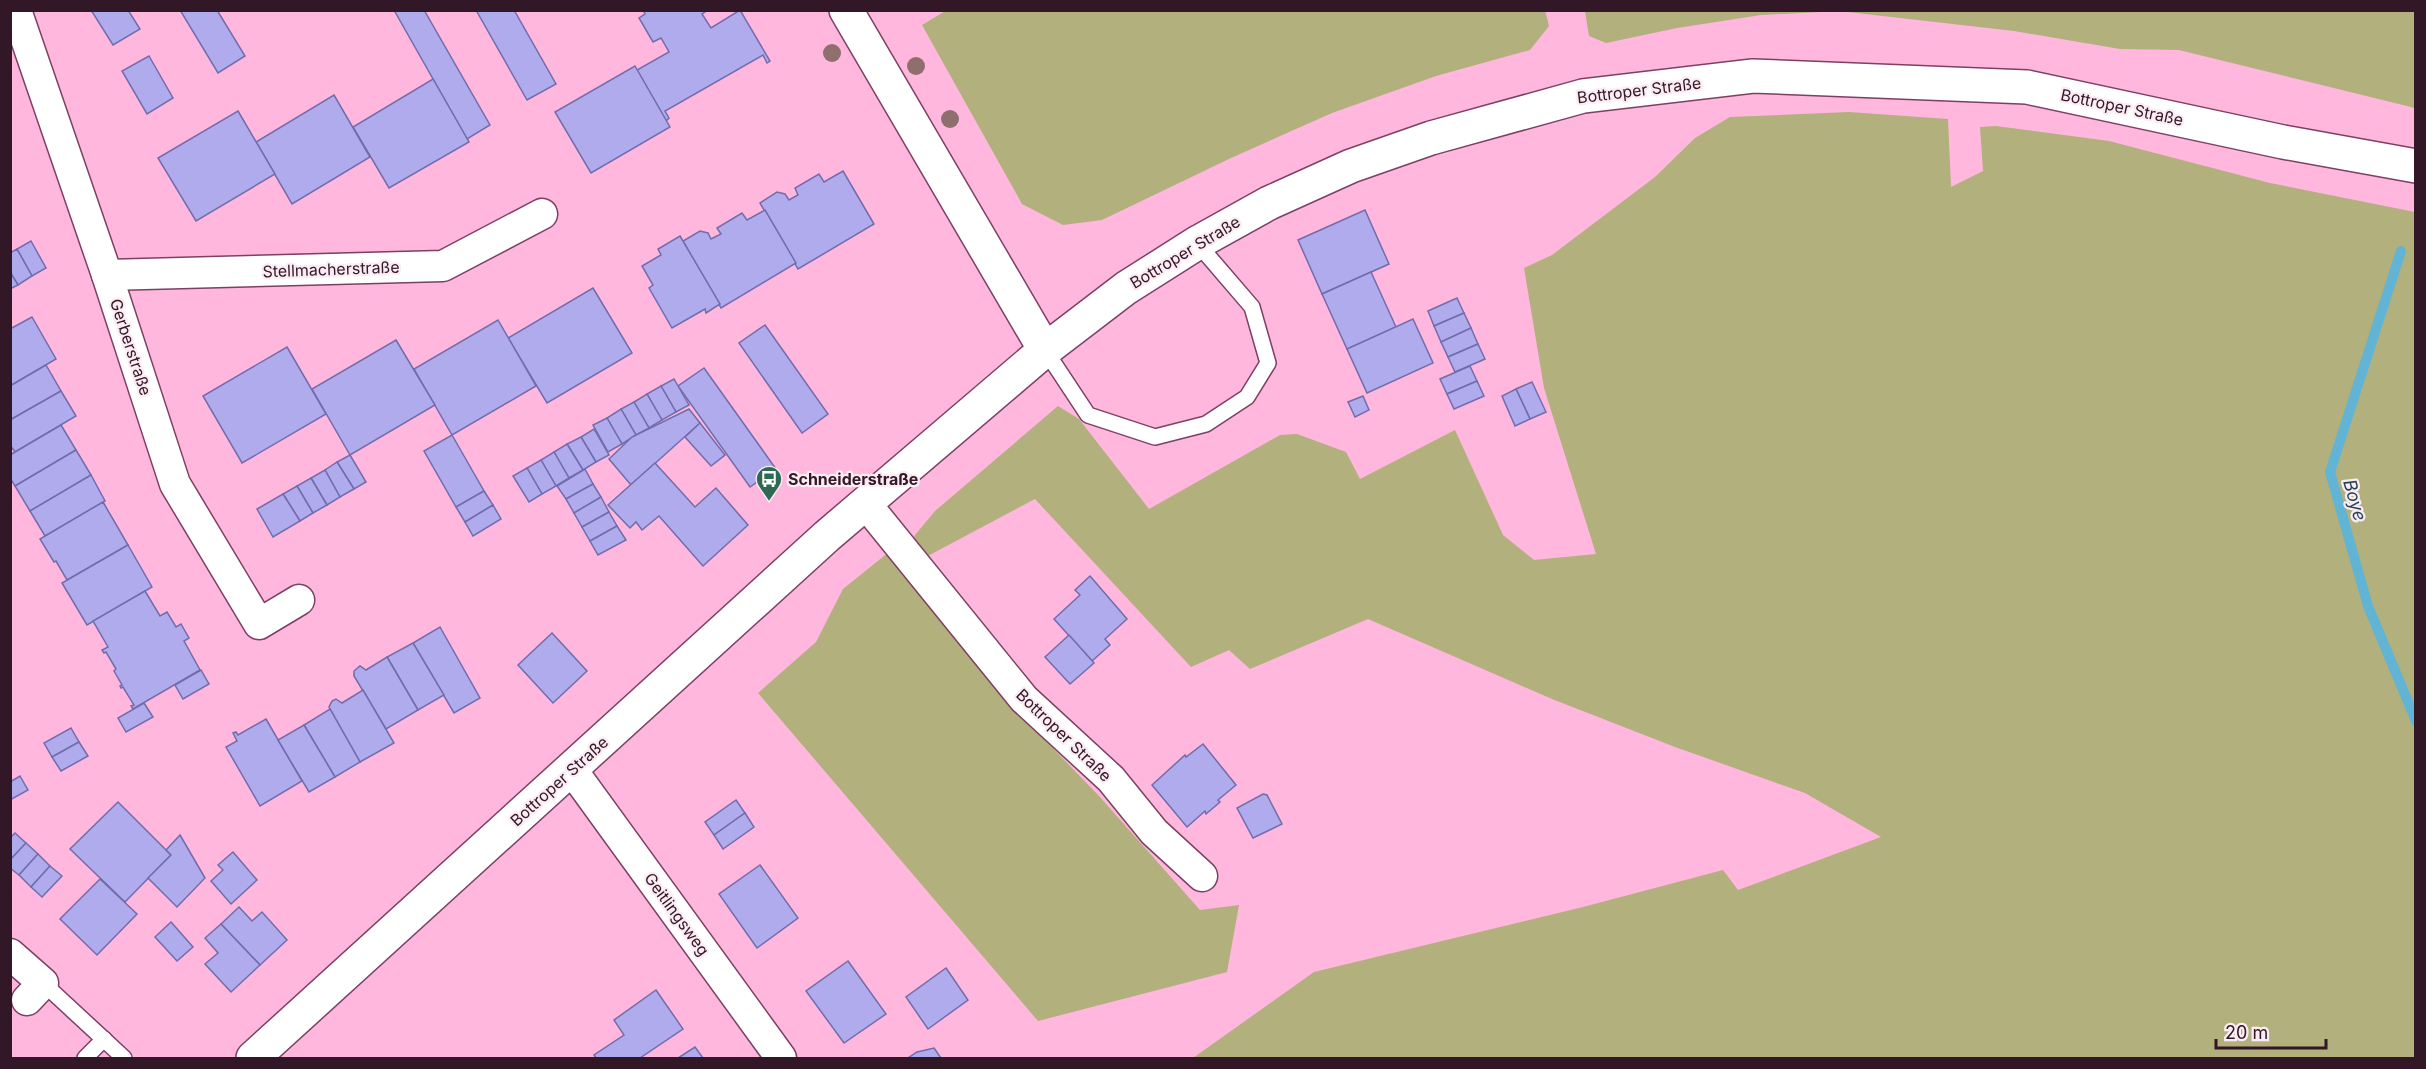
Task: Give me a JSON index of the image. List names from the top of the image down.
{
  "streets": {
    "main road": ["Bottroper Straße"],
    "street": ["Stellmacherstraße", "Gerberstraße", "Geitlingsweg"]
  },
  "crossings": [
    ["Bottroper Straße", "Geitlingsweg"],
    ["Stellmacherstraße", "Gerberstraße"]
  ],
  "water": ["Boye"],
  "places": {
    "bus stop": ["Schneiderstraße"]
  },
  "scale_bar": "20 m"
}
